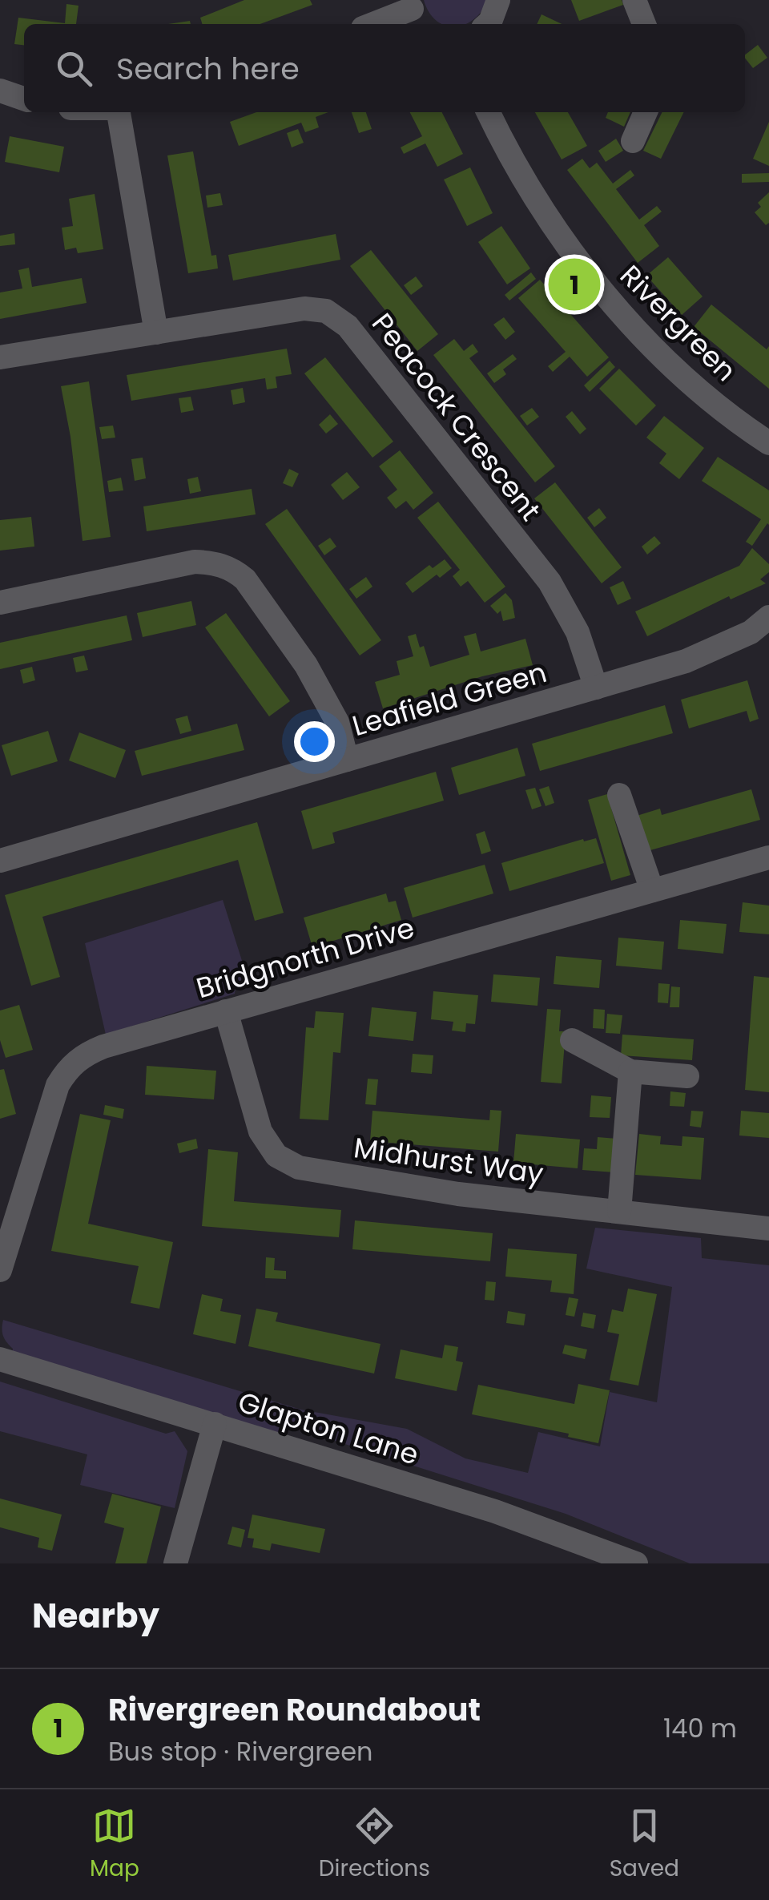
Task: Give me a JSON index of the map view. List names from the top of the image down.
{
  "streets": {
    "street": [
      "Rivergreen",
      "Peacock Crescent",
      "Leafield Green",
      "Bridgnorth Drive",
      "Midhurst Way",
      "Glapton Lane"
    ]
  },
  "crossings": [
    ["Peacock Crescent", "Leafield Green"],
    ["Bridgnorth Drive", "Midhurst Way"]
  ],
  "page": {
    "search": "Search here",
    "pins": "1",
    "heading": "Nearby",
    "list": [
      {
        "mark": "1",
        "name": "Rivergreen Roundabout",
        "note": "Bus stop · Rivergreen",
        "value": "140 m"
      }
    ],
    "nav": ["Map", "Directions", "Saved"]
  }
}
